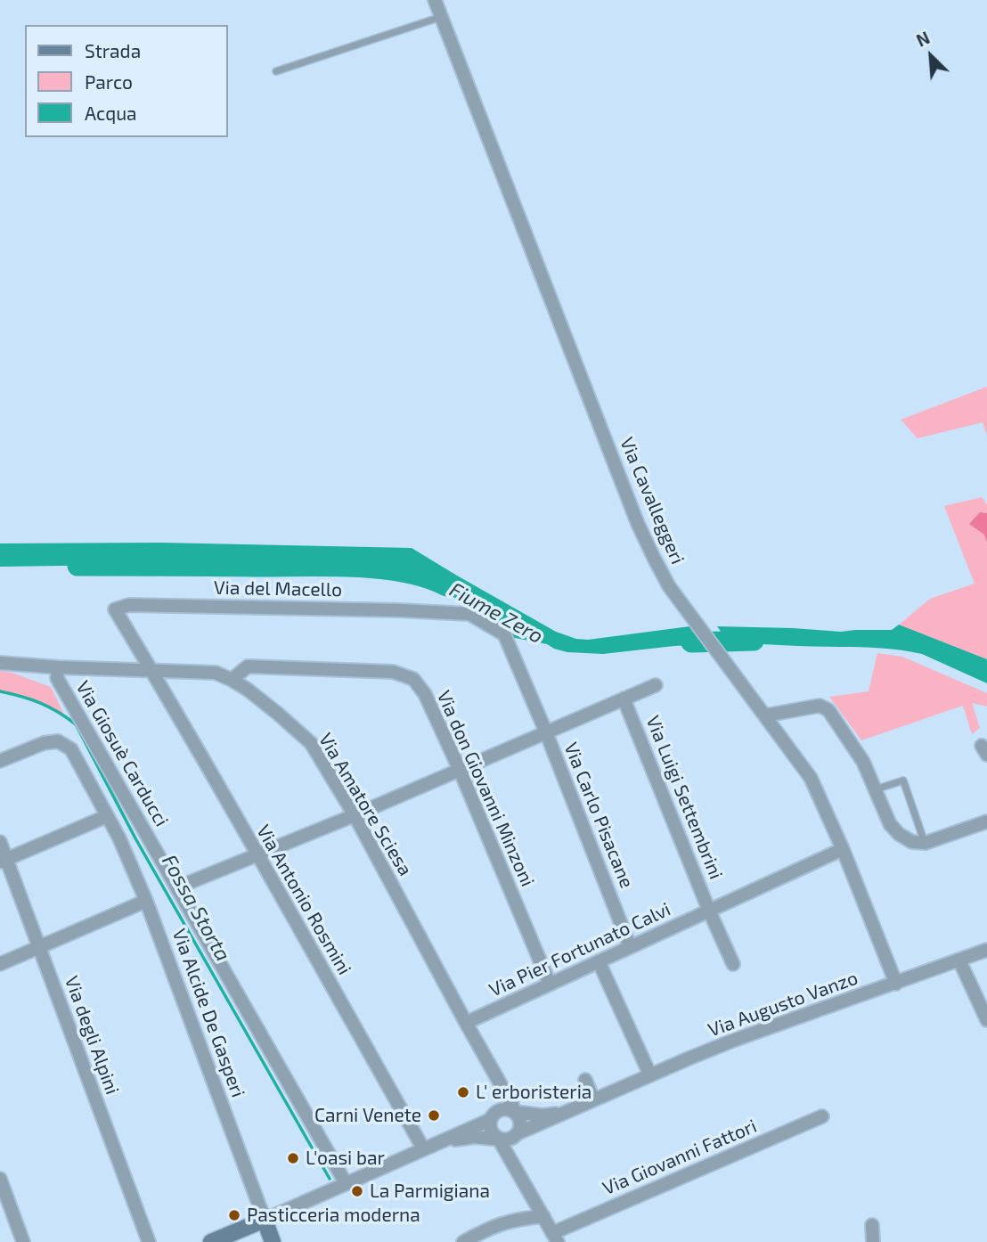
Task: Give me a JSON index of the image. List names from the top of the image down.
{
  "streets": {
    "street": [
      "Via Cavalleggeri",
      "Via del Macello",
      "Via Giosuè Carducci",
      "Via don Giovanni Minzoni",
      "Via Luigi Settembrini",
      "Via Amatore Sciesa",
      "Via Carlo Pisacane",
      "Via Antonio Rosmini",
      "Via Pier Fortunato Calvi",
      "Via Augusto Vanzo",
      "Via Alcide De Gasperi",
      "Via degli Alpini",
      "Via Giovanni Fattori"
    ]
  },
  "crossings": [
    ["Via Cavalleggeri", "Via Pier Fortunato Calvi"],
    ["Via Cavalleggeri", "Via Augusto Vanzo"],
    ["Via del Macello", "Via Amatore Sciesa"],
    ["Via del Macello", "Via Carlo Pisacane"],
    ["Via del Macello", "Via Antonio Rosmini"],
    ["Via Giosuè Carducci", "Via Amatore Sciesa"],
    ["Via Giosuè Carducci", "Via Augusto Vanzo"],
    ["Via don Giovanni Minzoni", "Via Amatore Sciesa"],
    ["Via don Giovanni Minzoni", "Via Pier Fortunato Calvi"],
    ["Via Luigi Settembrini", "Via Pier Fortunato Calvi"],
    ["Via Amatore Sciesa", "Via Antonio Rosmini"],
    ["Via Amatore Sciesa", "Via Pier Fortunato Calvi"],
    ["Via Amatore Sciesa", "Via Augusto Vanzo"],
    ["Via Carlo Pisacane", "Via Pier Fortunato Calvi"],
    ["Via Antonio Rosmini", "Via Augusto Vanzo"],
    ["Via Augusto Vanzo", "Via Alcide De Gasperi"]
  ],
  "water": ["Fiume Zero", "Fossa Storta"],
  "places": [
    "L' erboristeria",
    "Carni Venete",
    "L'oasi bar",
    "La Parmigiana",
    "Pasticceria moderna"
  ],
  "legend": ["Strada", "Parco", "Acqua"],
  "north": "top left"
}
